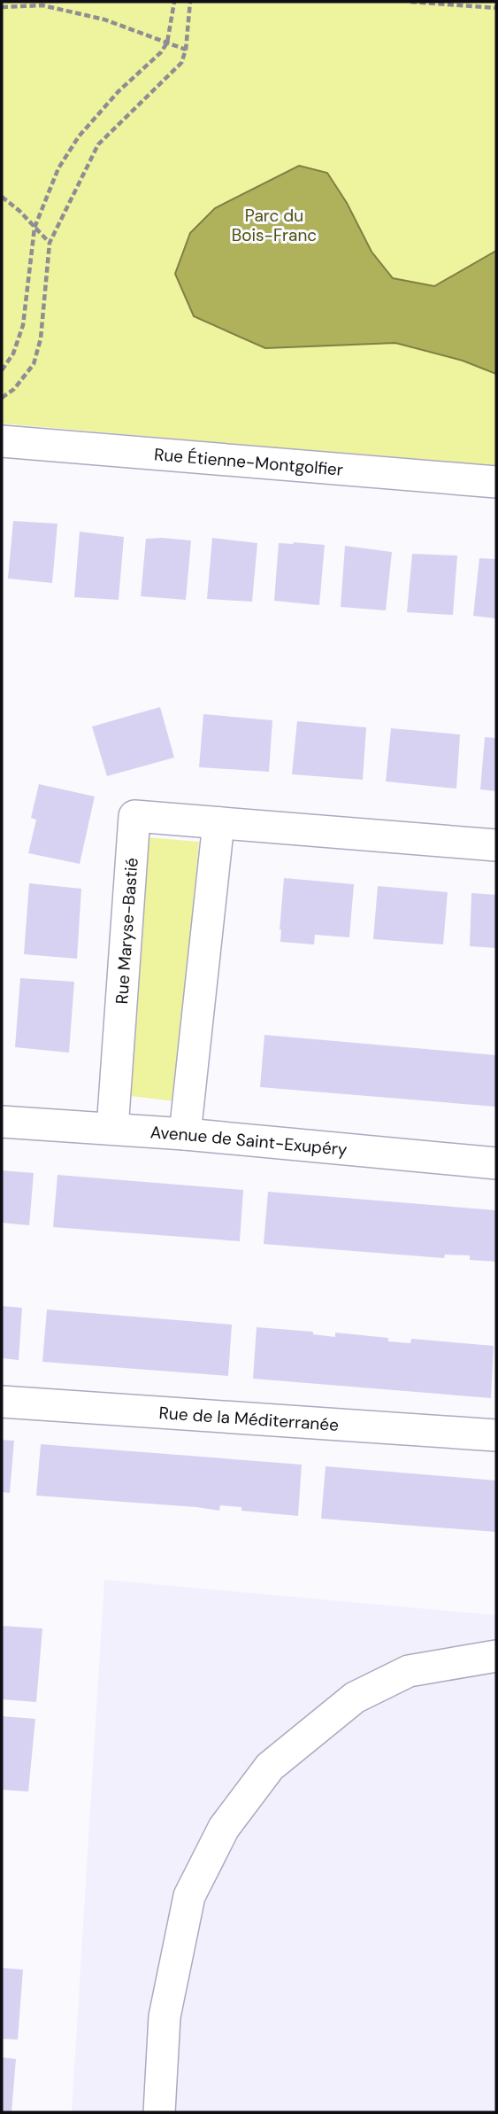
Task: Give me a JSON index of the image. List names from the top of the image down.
{
  "streets": {
    "street": [
      "Rue Étienne-Montgolfier",
      "Rue Maryse-Bastié",
      "Avenue de Saint-Exupéry",
      "Rue de la Méditerranée"
    ]
  },
  "crossings": [
    ["Rue Maryse-Bastié", "Avenue de Saint-Exupéry"]
  ],
  "parks": ["Parc du Bois-Franc"]
}
